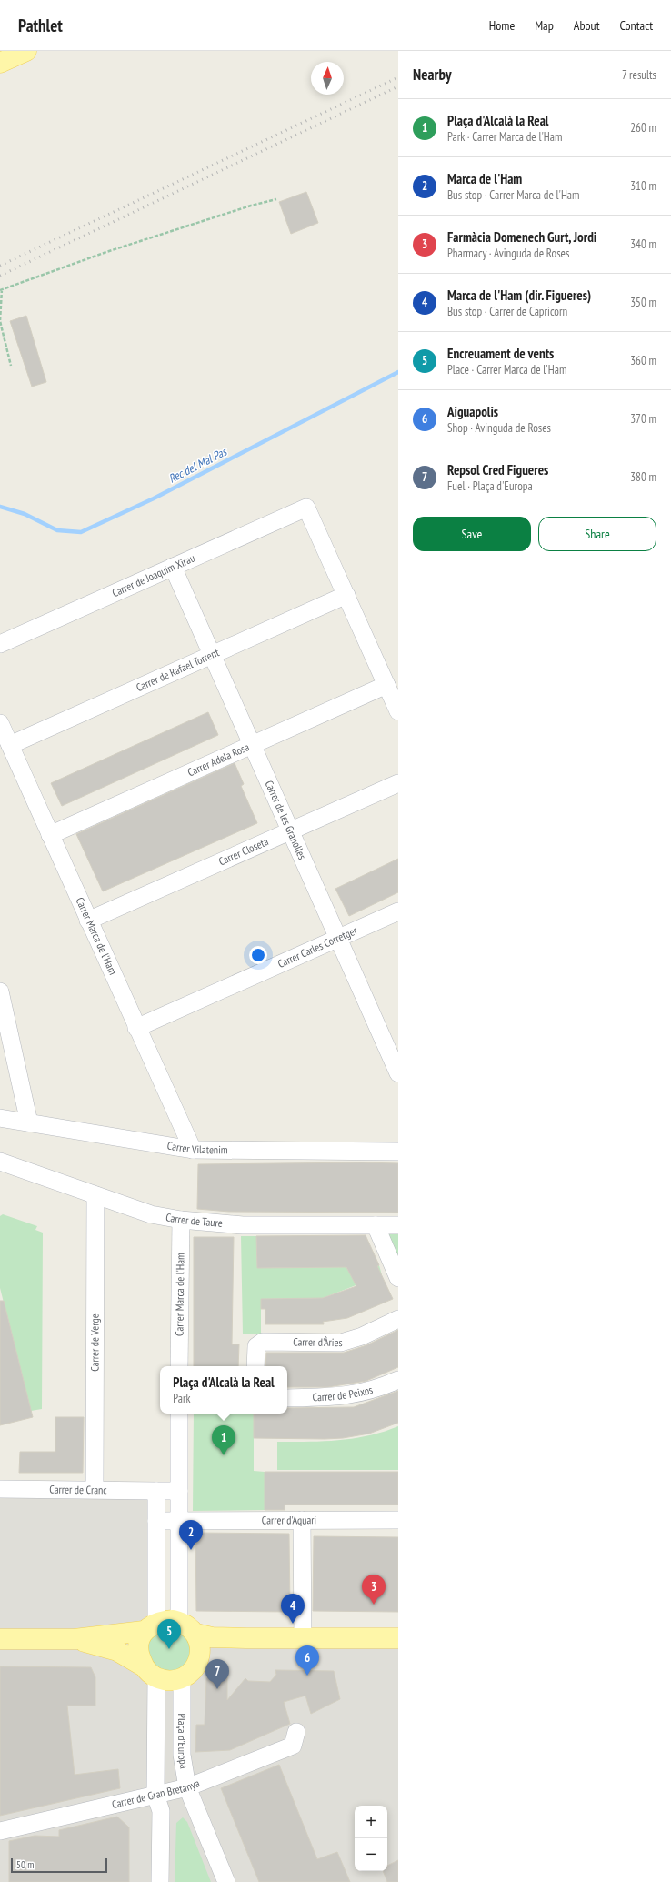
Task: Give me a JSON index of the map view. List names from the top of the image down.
{
  "streets": {
    "street": [
      "Carrer de Joaquim Xirau",
      "Carrer de Rafael Torrent",
      "Carrer Adela Rosa",
      "Carrer de les Granolles",
      "Carrer Closeta",
      "Carrer Marca de l'Ham",
      "Carrer Carles Corretger",
      "Carrer Vilatenim",
      "Carrer de Taure",
      "Carrer d'Àries",
      "Carrer de Verge",
      "Carrer de Peixos",
      "Carrer de Cranc",
      "Carrer d'Aquari",
      "Plaça d'Europa",
      "Carrer de Gran Bretanya"
    ]
  },
  "crossings": [
    ["Carrer de Joaquim Xirau", "Carrer de Rafael Torrent"],
    ["Carrer de Joaquim Xirau", "Carrer de les Granolles"],
    ["Carrer de Rafael Torrent", "Carrer de les Granolles"],
    ["Carrer de Rafael Torrent", "Carrer Marca de l'Ham"],
    ["Carrer Adela Rosa", "Carrer de les Granolles"],
    ["Carrer Adela Rosa", "Carrer Marca de l'Ham"],
    ["Carrer de les Granolles", "Carrer Closeta"],
    ["Carrer de les Granolles", "Carrer Carles Corretger"],
    ["Carrer Closeta", "Carrer Marca de l'Ham"],
    ["Carrer Marca de l'Ham", "Carrer Carles Corretger"],
    ["Carrer Marca de l'Ham", "Carrer Vilatenim"],
    ["Carrer Marca de l'Ham", "Carrer de Taure"],
    ["Carrer de Taure", "Carrer de Verge"],
    ["Carrer de Verge", "Carrer de Cranc"],
    ["Plaça d'Europa", "Carrer de Gran Bretanya"]
  ],
  "water": ["Rec del Mal Pas"],
  "scale_bar": "50 m",
  "north": "top",
  "page": {
    "header": "Pathlet",
    "nav": [
      "Home",
      "Map",
      "About",
      "Contact"
    ],
    "heading": ["Nearby", "7 results"],
    "list": [
      {
        "mark": "1",
        "name": "Plaça d'Alcalà la Real",
        "note": "Park · Carrer Marca de l'Ham",
        "value": "260 m"
      },
      {
        "mark": "2",
        "name": "Marca de l'Ham",
        "note": "Bus stop · Carrer Marca de l'Ham",
        "value": "310 m"
      },
      {
        "mark": "3",
        "name": "Farmàcia Domenech Gurt, Jordi",
        "note": "Pharmacy · Avinguda de Roses",
        "value": "340 m"
      },
      {
        "mark": "4",
        "name": "Marca de l'Ham (dir. Figueres)",
        "note": "Bus stop · Carrer de Capricorn",
        "value": "350 m"
      },
      {
        "mark": "5",
        "name": "Encreuament de vents",
        "note": "Place · Carrer Marca de l'Ham",
        "value": "360 m"
      },
      {
        "mark": "6",
        "name": "Aiguapolis",
        "note": "Shop · Avinguda de Roses",
        "value": "370 m"
      },
      {
        "mark": "7",
        "name": "Repsol Cred Figueres",
        "note": "Fuel · Plaça d'Europa",
        "value": "380 m"
      }
    ],
    "buttons": ["Save", "Share"],
    "popup": ["Plaça d'Alcalà la Real", "Park"],
    "pins": [
      "1",
      "2",
      "3",
      "4",
      "5",
      "6",
      "7"
    ],
    "map_buttons": ["+", "−"],
    "scale": "50 m"
  }
}
